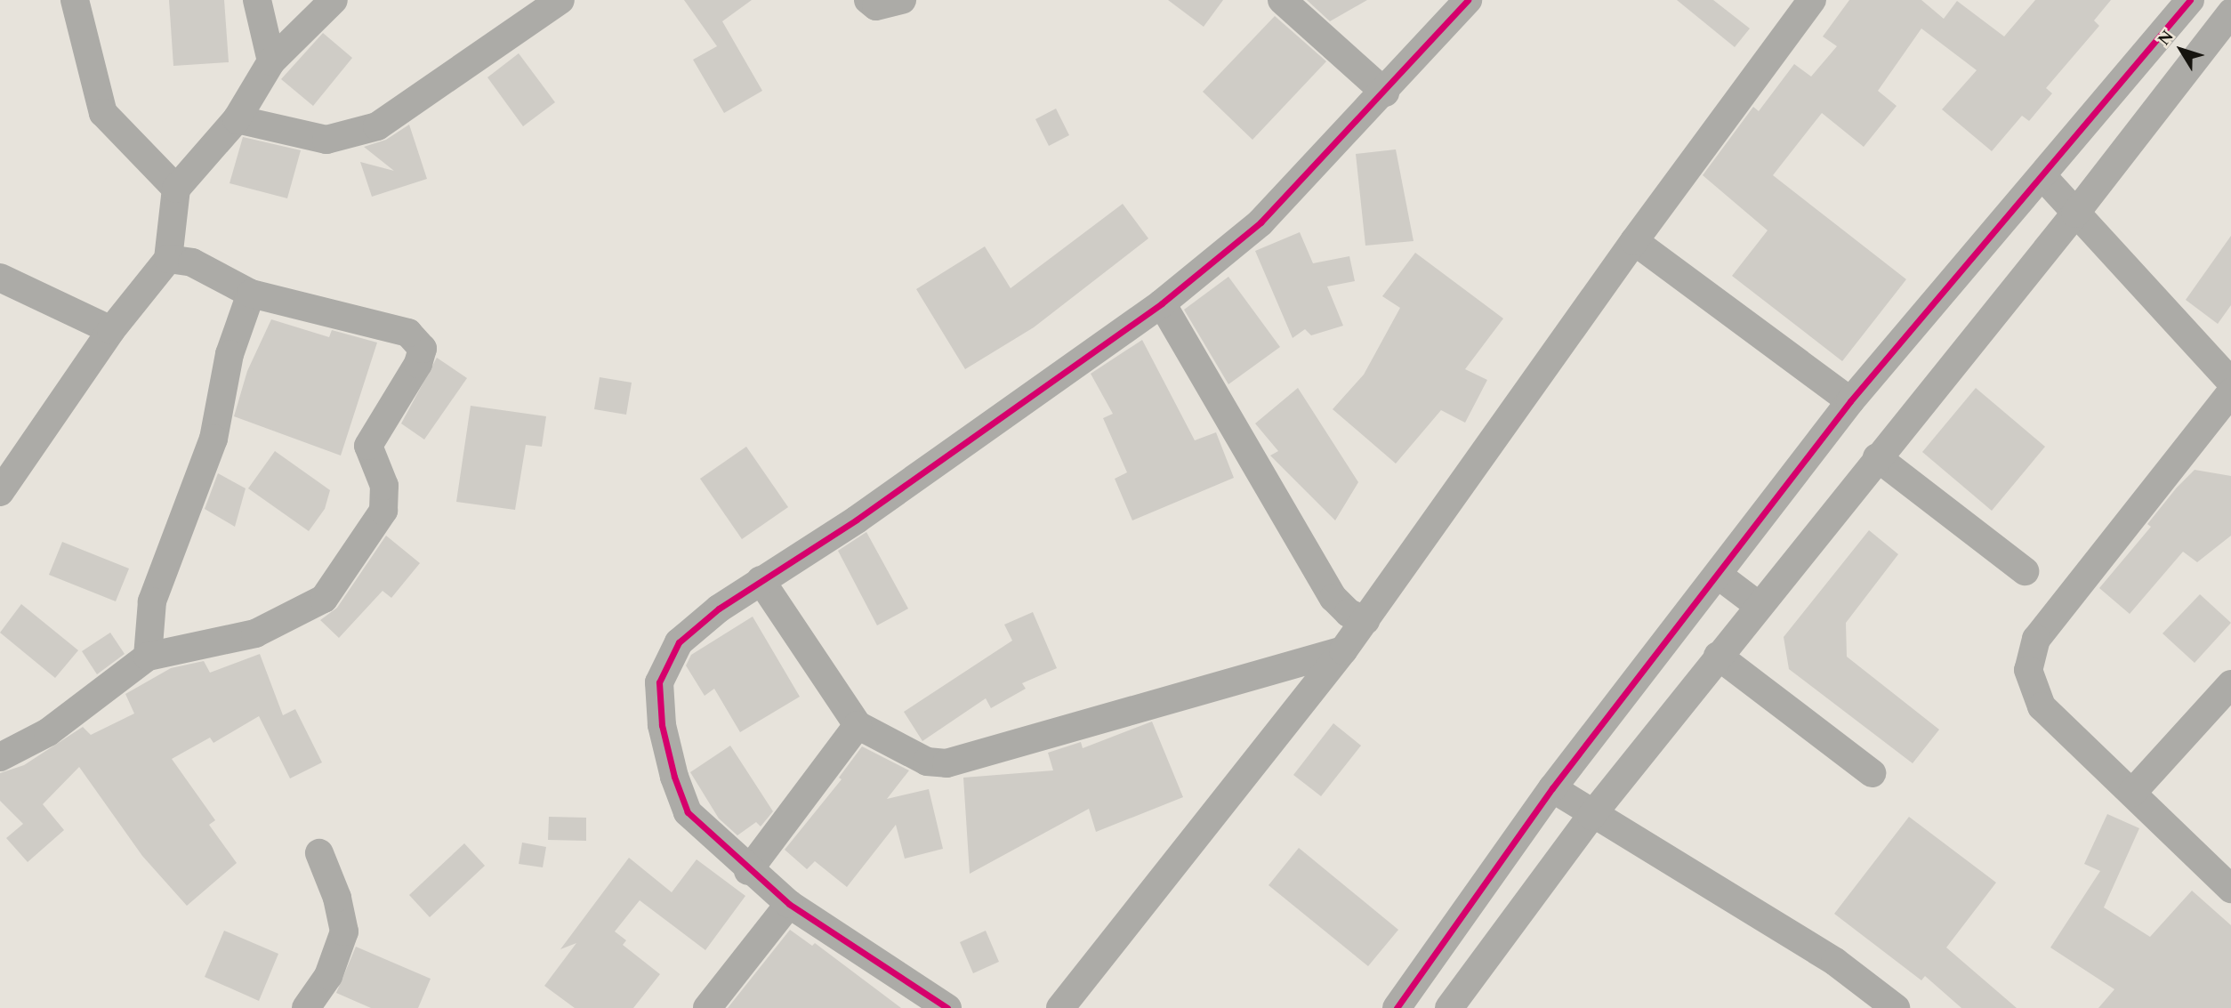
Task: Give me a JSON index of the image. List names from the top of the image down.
{
  "north": "top left"
}
